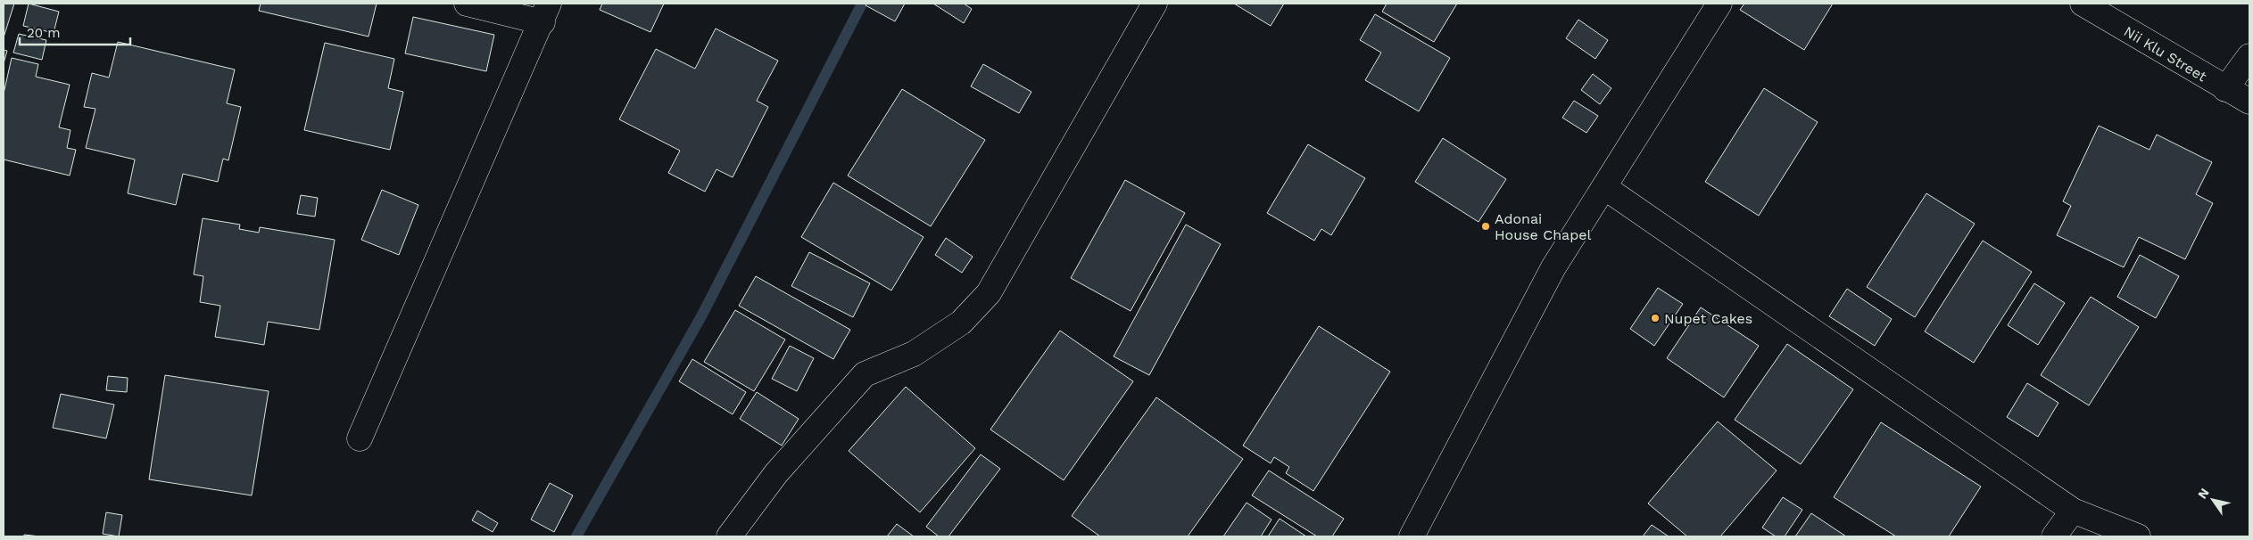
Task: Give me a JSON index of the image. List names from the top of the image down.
{
  "streets": {
    "street": ["Nii Klu Street"]
  },
  "places": ["Adonai House Chapel", "Nupet Cakes"],
  "scale_bar": "20 m",
  "north": "top left"
}
